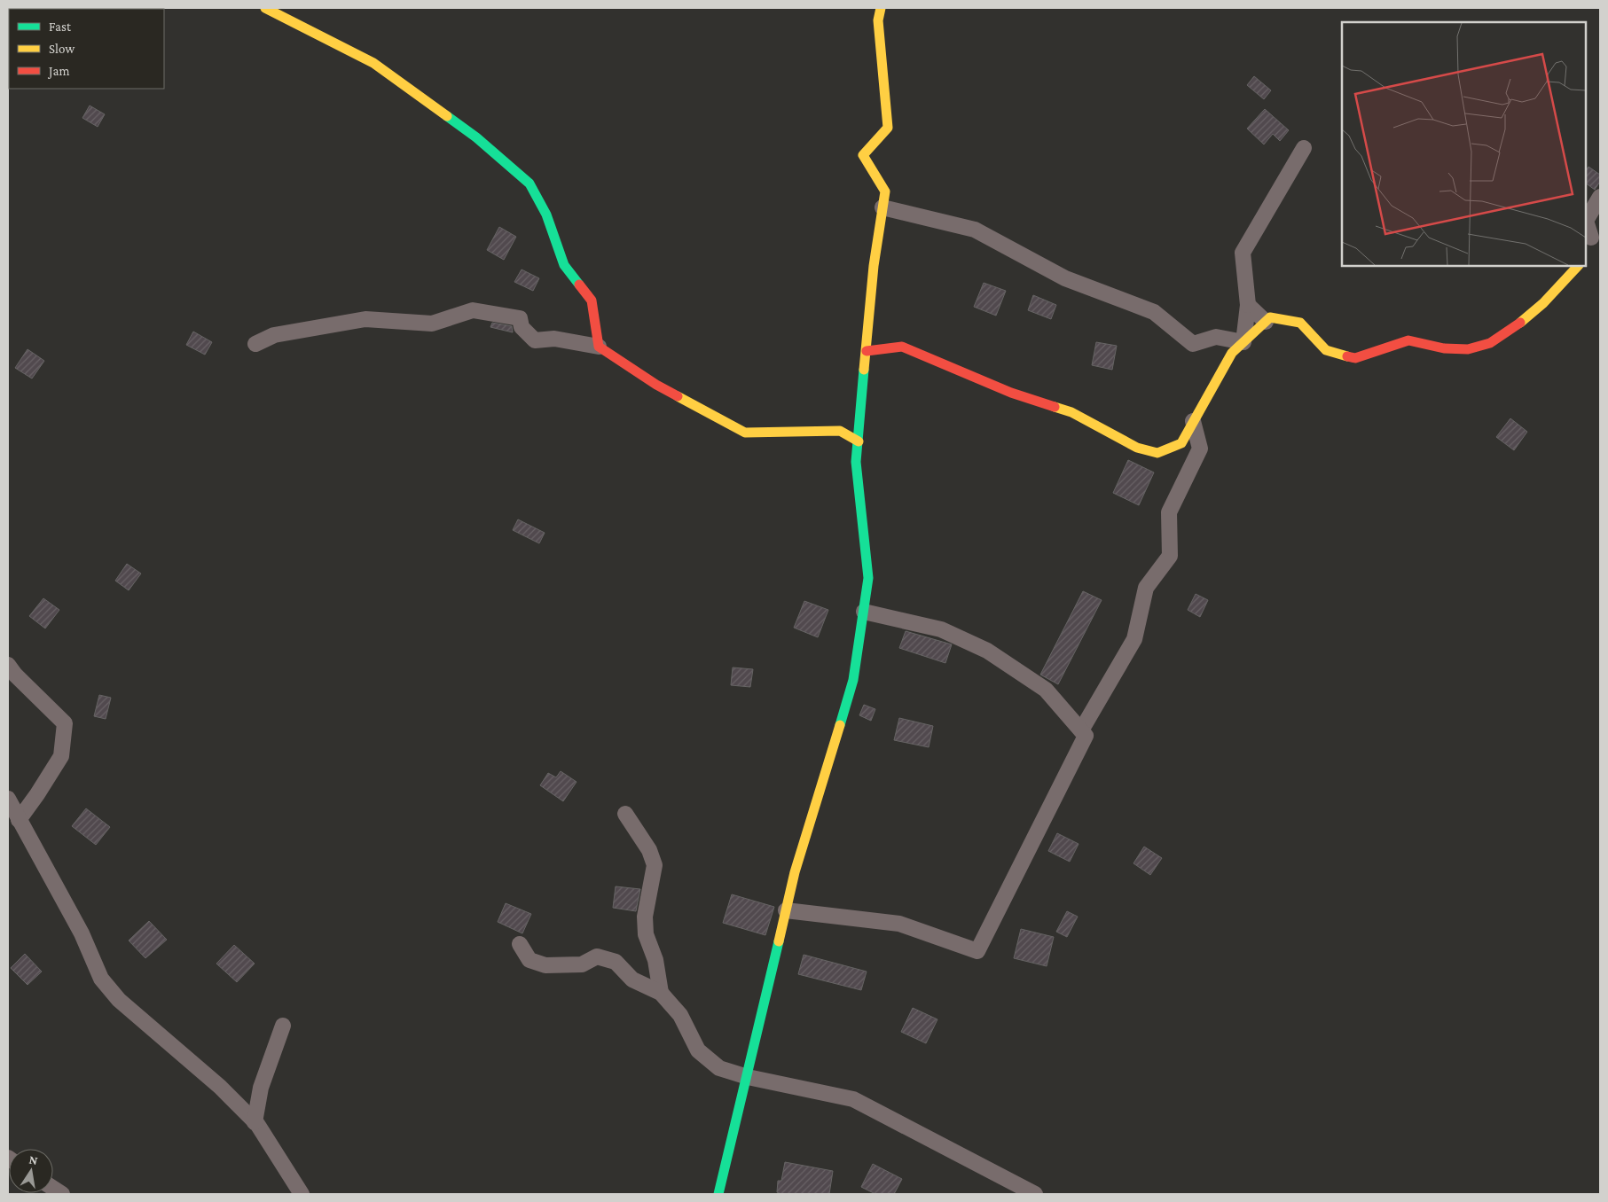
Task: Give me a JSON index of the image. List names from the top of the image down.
{
  "legend": ["Fast", "Slow", "Jam"],
  "north": "top"
}
